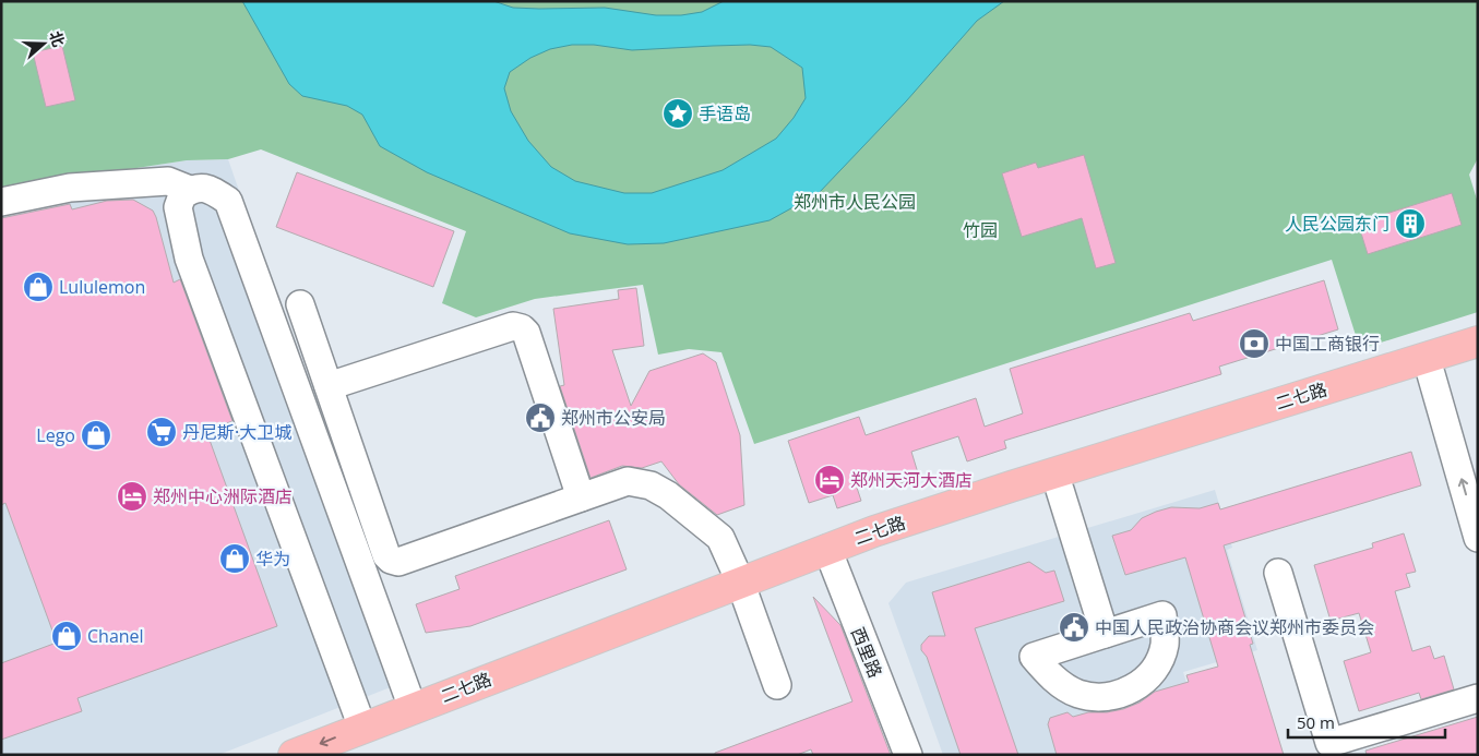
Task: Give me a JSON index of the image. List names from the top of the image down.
{
  "streets": {
    "main road": ["二七路"],
    "street": ["西里路"]
  },
  "crossings": [
    ["二七路", "西里路"]
  ],
  "parks": ["郑州市人民公园", "竹园"],
  "places": {
    "place": ["手语岛"],
    "building": ["人民公园东门"],
    "shop": [
      "Lululemon",
      "Lego",
      "华为",
      "Chanel"
    ],
    "bank": ["中国工商银行"],
    "public building": ["郑州市公安局", "中国人民政治协商会议郑州市委员会"],
    "supermarket": ["丹尼斯·大卫城"],
    "hotel": ["郑州天河大酒店", "郑州中心洲际酒店"]
  },
  "scale_bar": "50 m",
  "north": "right"
}
